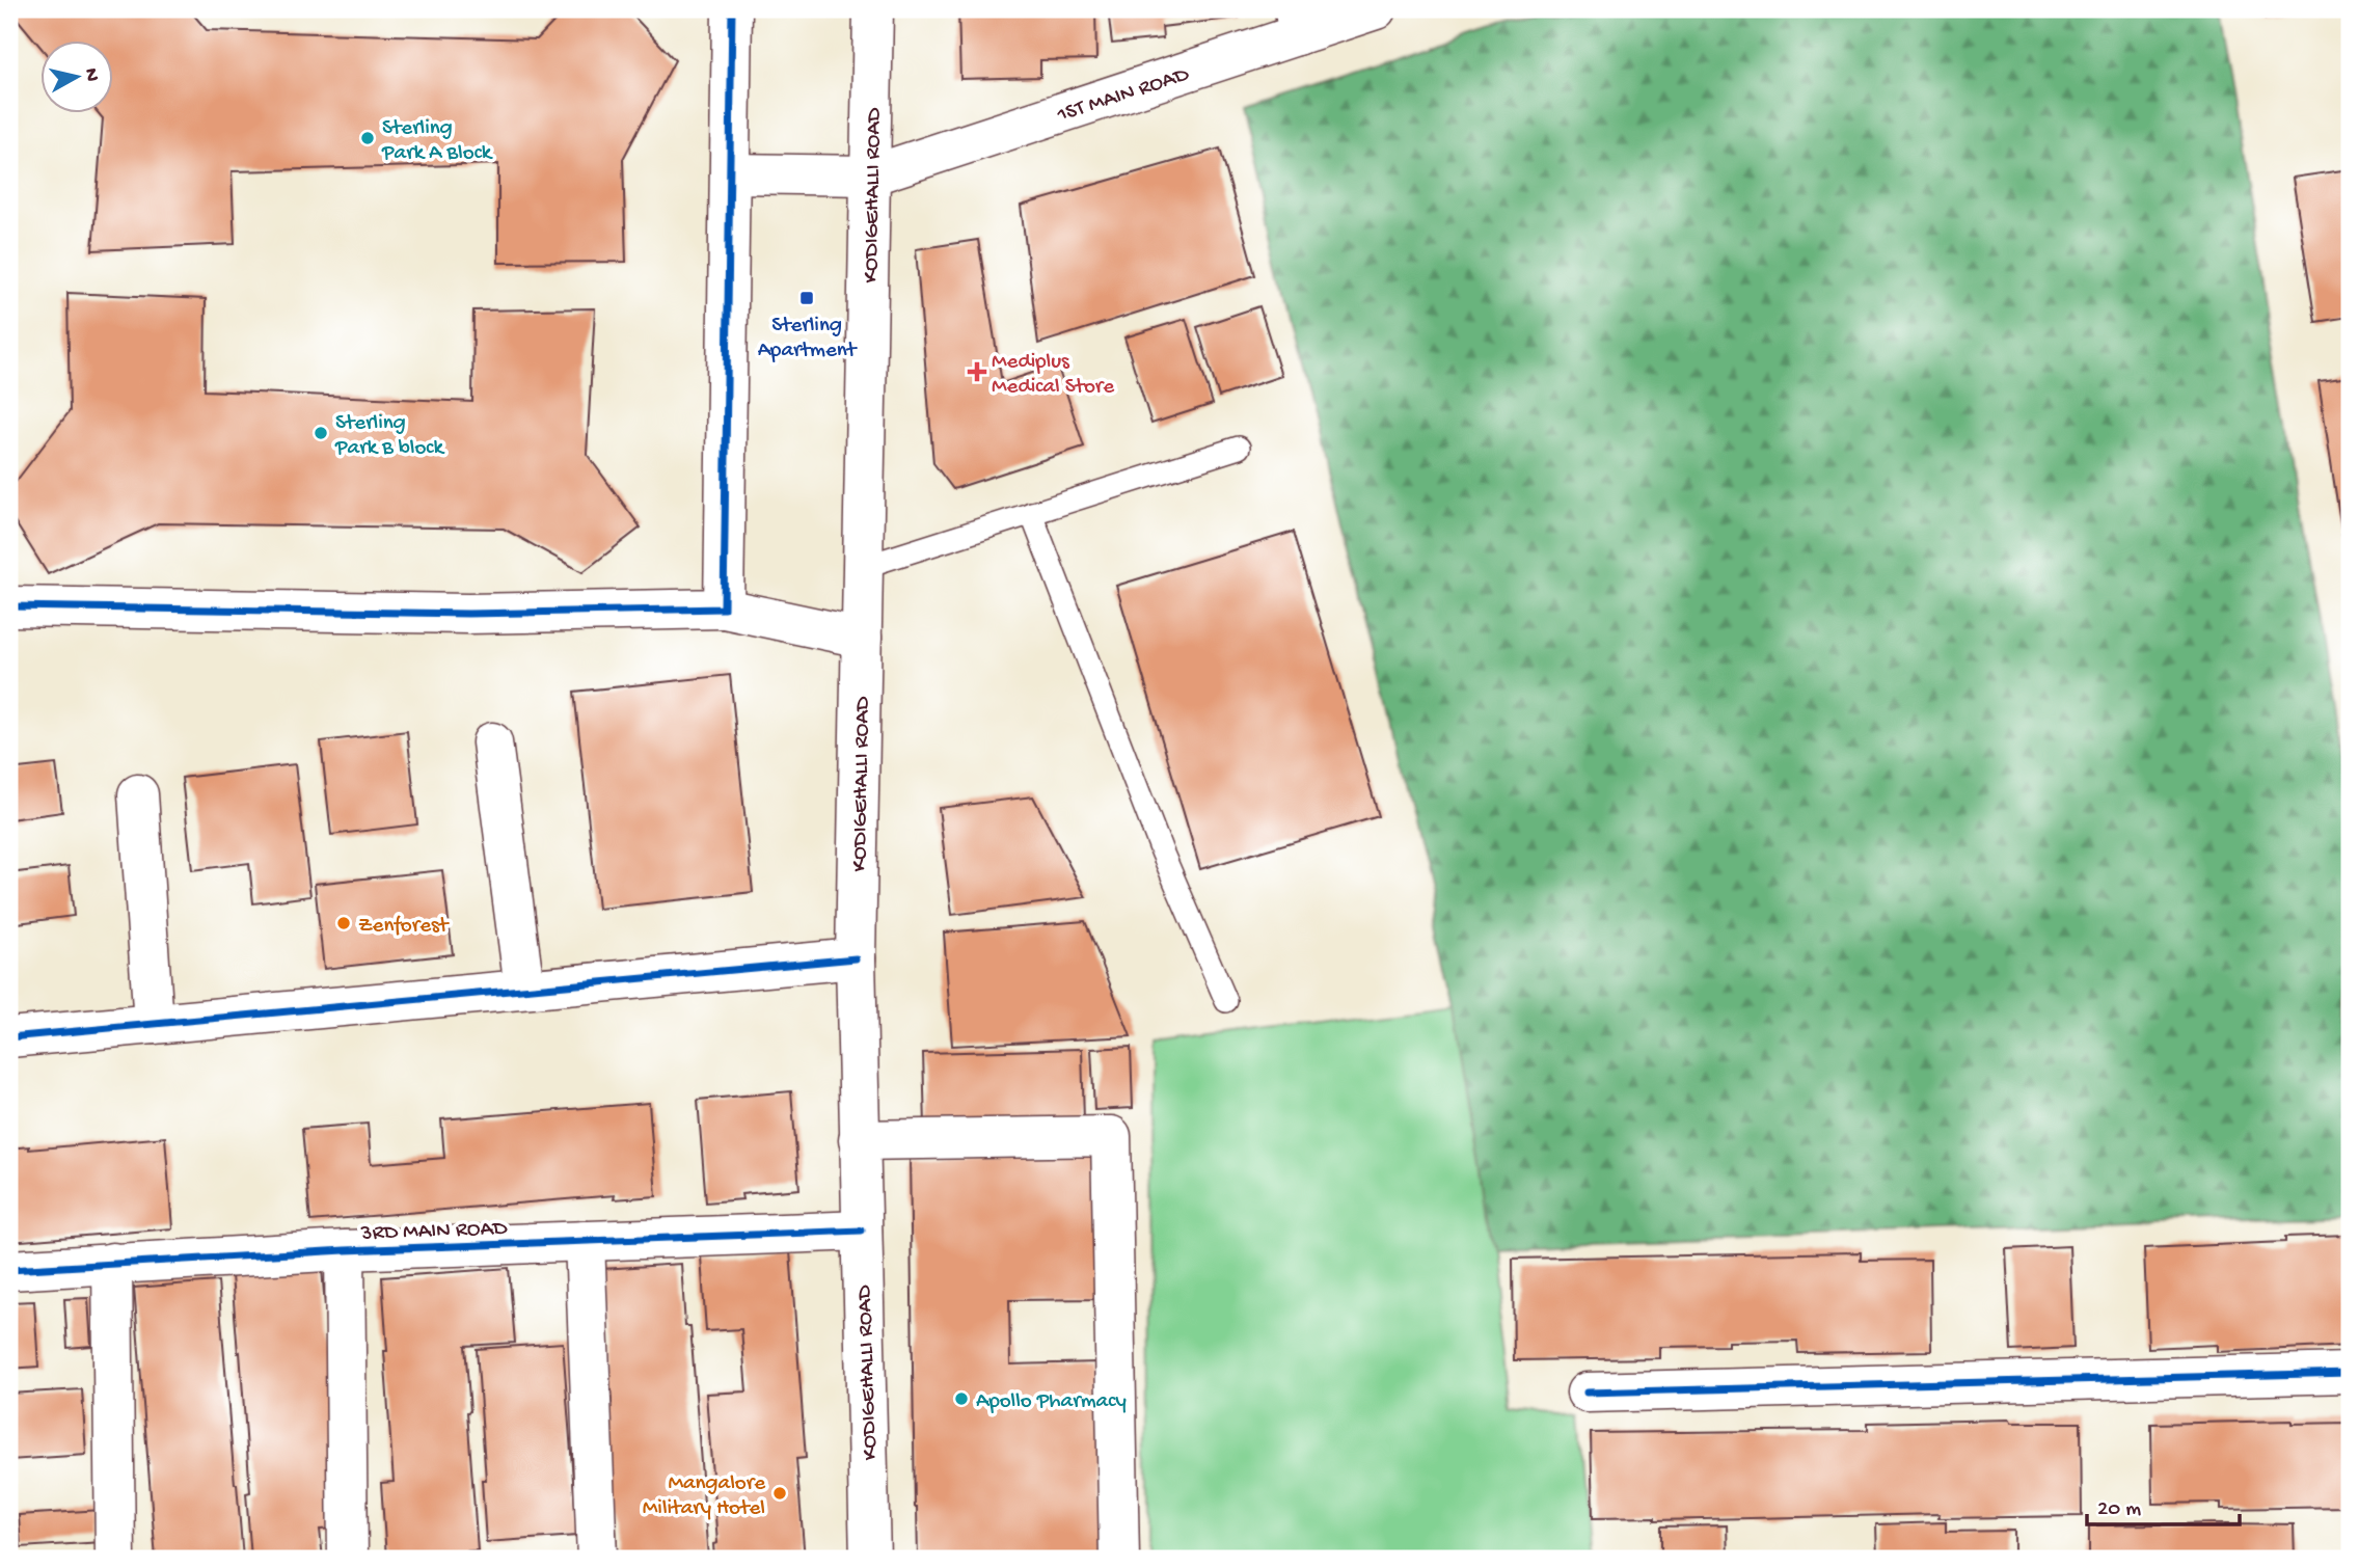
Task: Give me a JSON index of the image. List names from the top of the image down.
{
  "streets": {
    "street": ["1ST MAIN ROAD", "KODIGEHALLI ROAD", "3RD MAIN ROAD"]
  },
  "crossings": [
    ["1ST MAIN ROAD", "KODIGEHALLI ROAD"],
    ["KODIGEHALLI ROAD", "3RD MAIN ROAD"]
  ],
  "places": {
    "other": [
      "Sterling Park A Block",
      "Sterling Park B block",
      "Zenforest",
      "Apollo Pharmacy",
      "Mangalore Military Hotel"
    ],
    "transit": ["Sterling Apartment"],
    "health": ["Mediplus Medical Store"]
  },
  "scale_bar": "20 m",
  "north": "right"
}
